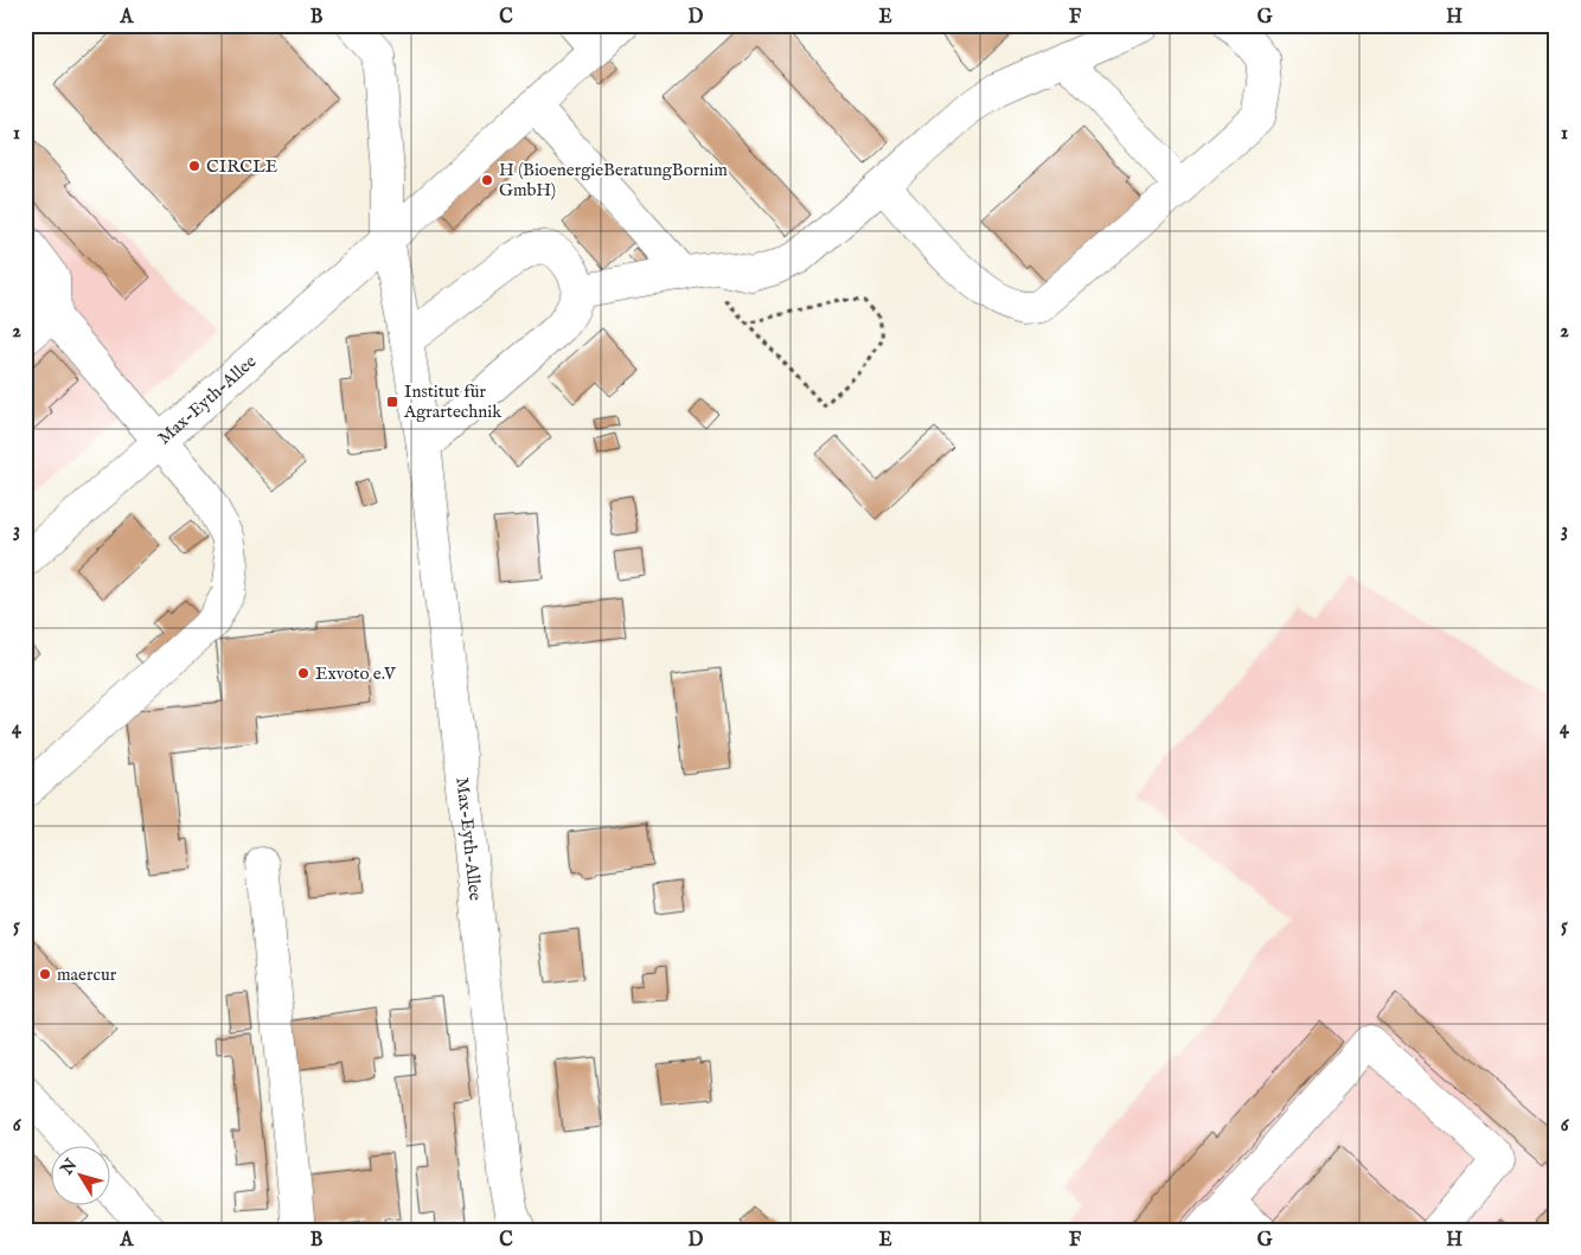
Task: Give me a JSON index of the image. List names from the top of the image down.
{
  "streets": {
    "street": ["Max-Eyth-Allee"]
  },
  "places": {
    "other": [
      "CIRCLE",
      "H (BioenergieBeratungBornim GmbH)",
      "Exvoto e.V",
      "maercur"
    ],
    "transit": ["Institut für Agrartechnik"]
  },
  "north": "top left",
  "grid": {
    "columns": [
      "A",
      "B",
      "C",
      "D",
      "E",
      "F",
      "G",
      "H"
    ],
    "rows": [
      "1",
      "2",
      "3",
      "4",
      "5",
      "6"
    ]
  }
}
